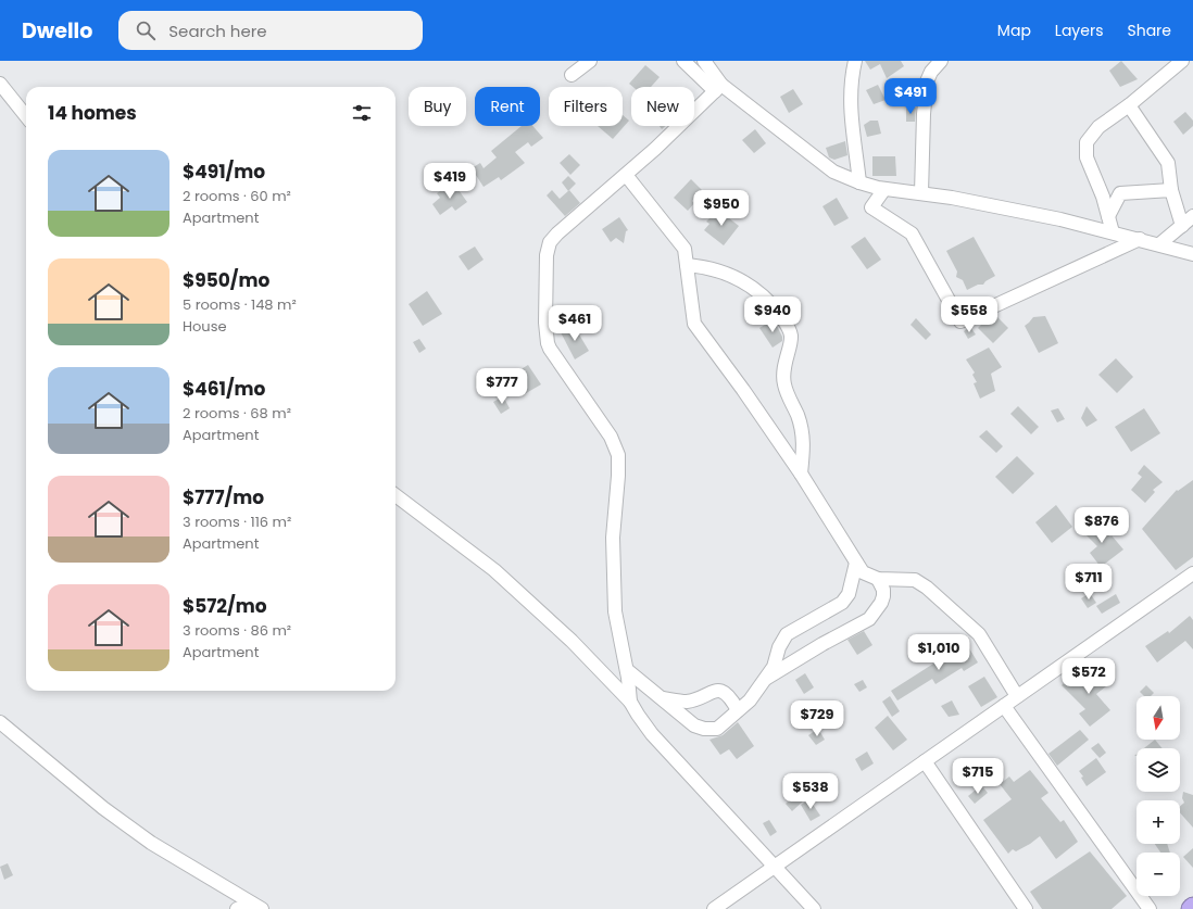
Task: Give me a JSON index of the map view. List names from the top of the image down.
{
  "north": "bottom",
  "page": {
    "header": "Dwello",
    "search": "Search here",
    "nav": ["Map", "Layers", "Share"],
    "price": [
      "$491",
      "$419",
      "$950",
      "$940",
      "$558",
      "$461",
      "$777",
      "$876",
      "$711",
      "$1,010",
      "$572",
      "$729",
      "$715",
      "$538"
    ],
    "chip": [
      "Buy",
      "Rent",
      "Filters",
      "New"
    ],
    "heading": "14 homes",
    "list": [
      {
        "name": "$491/mo",
        "note": "2 rooms · 60 m² · Apartment"
      },
      {
        "name": "$950/mo",
        "note": "5 rooms · 148 m² · House"
      },
      {
        "name": "$461/mo",
        "note": "2 rooms · 68 m² · Apartment"
      },
      {
        "name": "$777/mo",
        "note": "3 rooms · 116 m² · Apartment"
      },
      {
        "name": "$572/mo",
        "note": "3 rooms · 86 m² · Apartment"
      }
    ],
    "map_buttons": ["+", "−"]
  }
}
